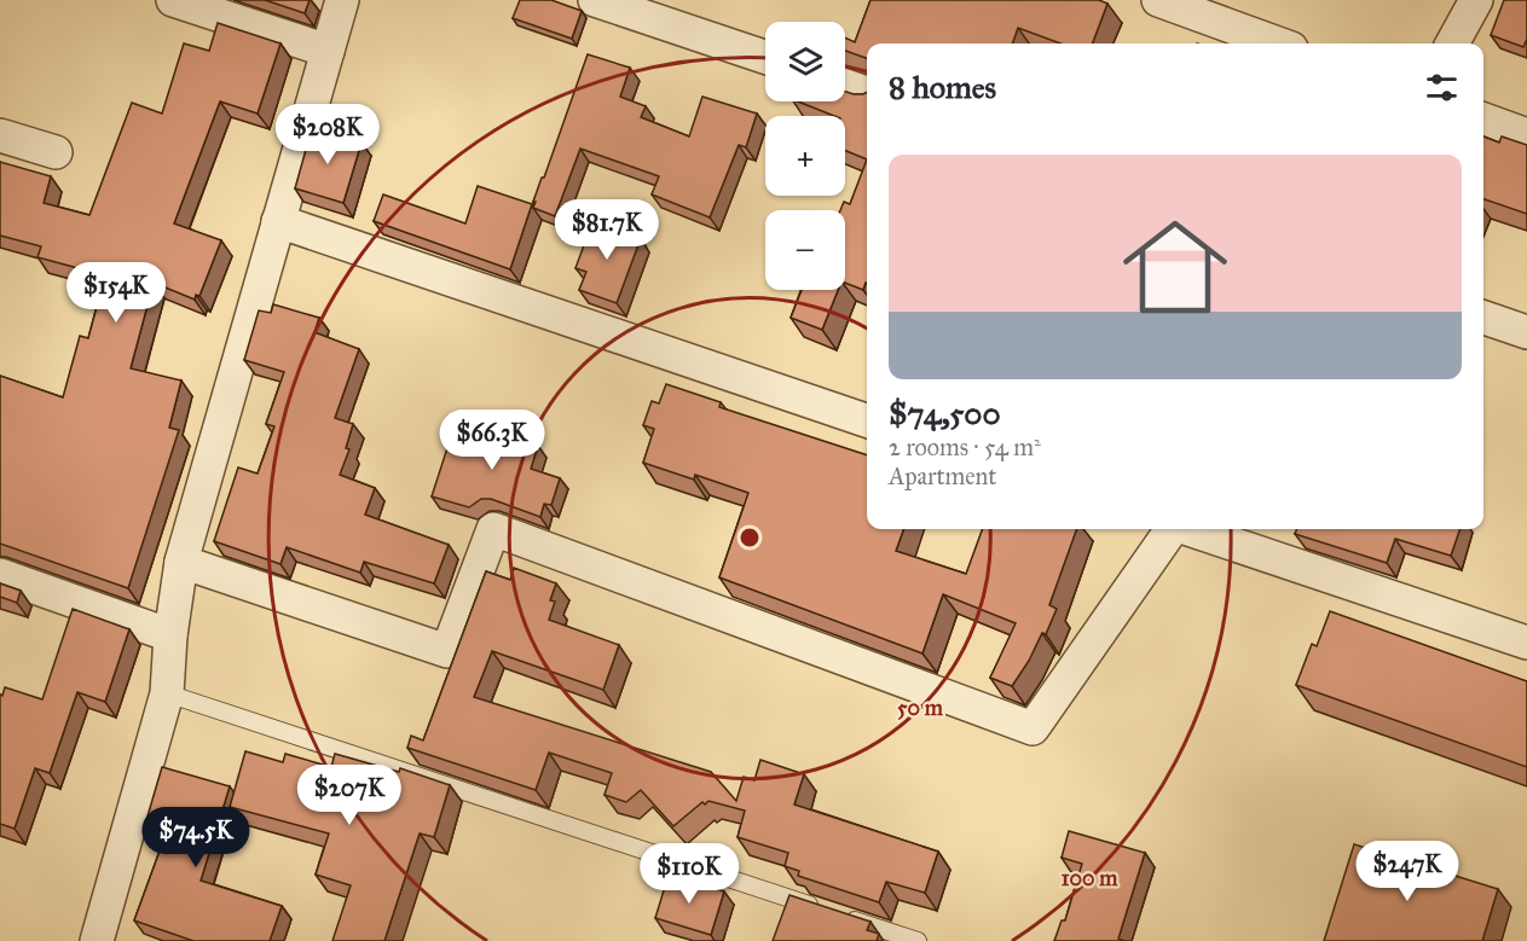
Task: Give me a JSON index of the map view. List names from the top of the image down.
{
  "page": {
    "map_buttons": ["+", "−"],
    "heading": "8 homes",
    "price": [
      "$208K",
      "$81.7K",
      "$154K",
      "$66.3K",
      "$207K",
      "$74.5K",
      "$247K",
      "$110K"
    ],
    "list": [
      {
        "name": "$74,500",
        "note": "2 rooms · 54 m² · Apartment"
      }
    ]
  },
  "rings": ["50 m", "100 m"]
}
